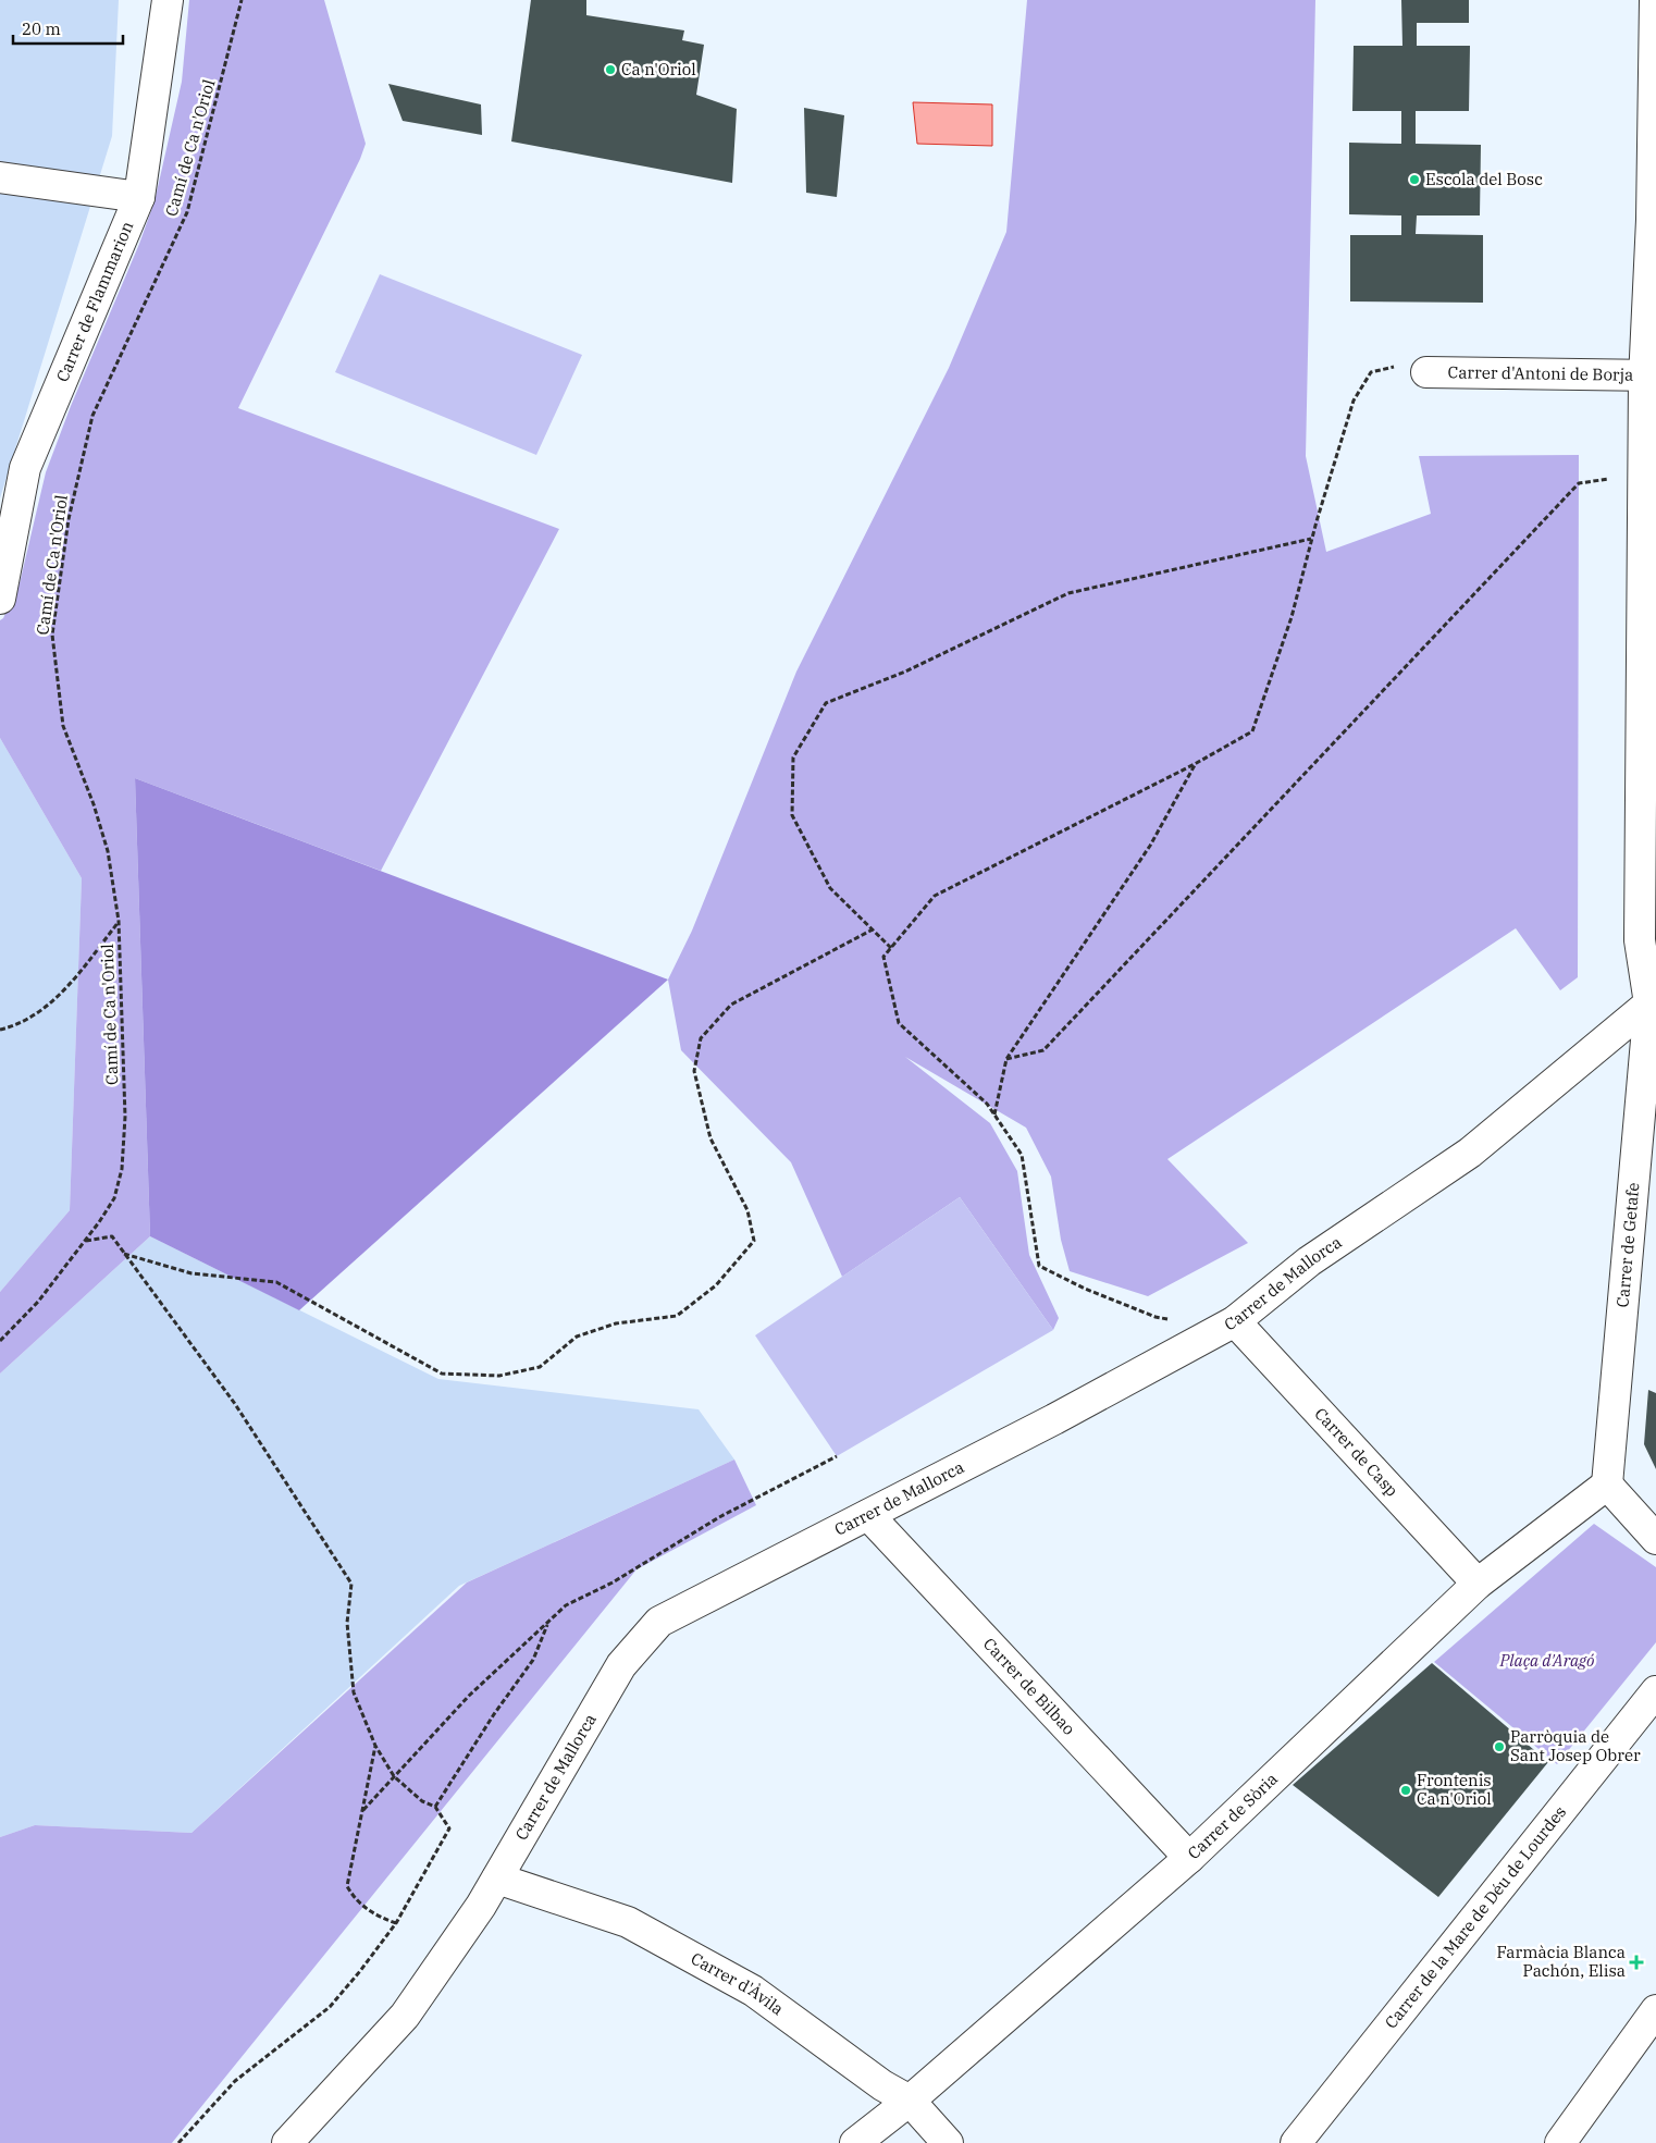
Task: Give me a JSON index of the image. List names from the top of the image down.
{
  "streets": {
    "street": [
      "Carrer de Flammarion",
      "Carrer d'Antoni de Borja",
      "Carrer de Getafe",
      "Carrer de Mallorca",
      "Carrer de Casp",
      "Carrer de Bilbao",
      "Carrer de Sòria",
      "Carrer de la Mare de Déu de Lourdes",
      "Carrer d'Àvila"
    ],
    "path": ["Camí de Ca n'Oriol"]
  },
  "crossings": [
    ["Carrer d'Antoni de Borja", "Carrer de Getafe"],
    ["Carrer de Getafe", "Carrer de Mallorca"],
    ["Carrer de Getafe", "Carrer de Sòria"],
    ["Carrer de Mallorca", "Carrer de Casp"],
    ["Carrer de Mallorca", "Carrer de Bilbao"],
    ["Carrer de Mallorca", "Carrer d'Àvila"],
    ["Carrer de Casp", "Carrer de Sòria"],
    ["Carrer de Bilbao", "Carrer de Sòria"],
    ["Carrer de Sòria", "Carrer d'Àvila"]
  ],
  "parks": ["Plaça d'Aragó"],
  "places": {
    "other": [
      "Ca n'Oriol",
      "Escola del Bosc",
      "Parròquia de Sant Josep Obrer",
      "Frontenis Ca n'Oriol"
    ],
    "health": ["Farmàcia Blanca Pachón, Elisa"]
  },
  "scale_bar": "20 m"
}
